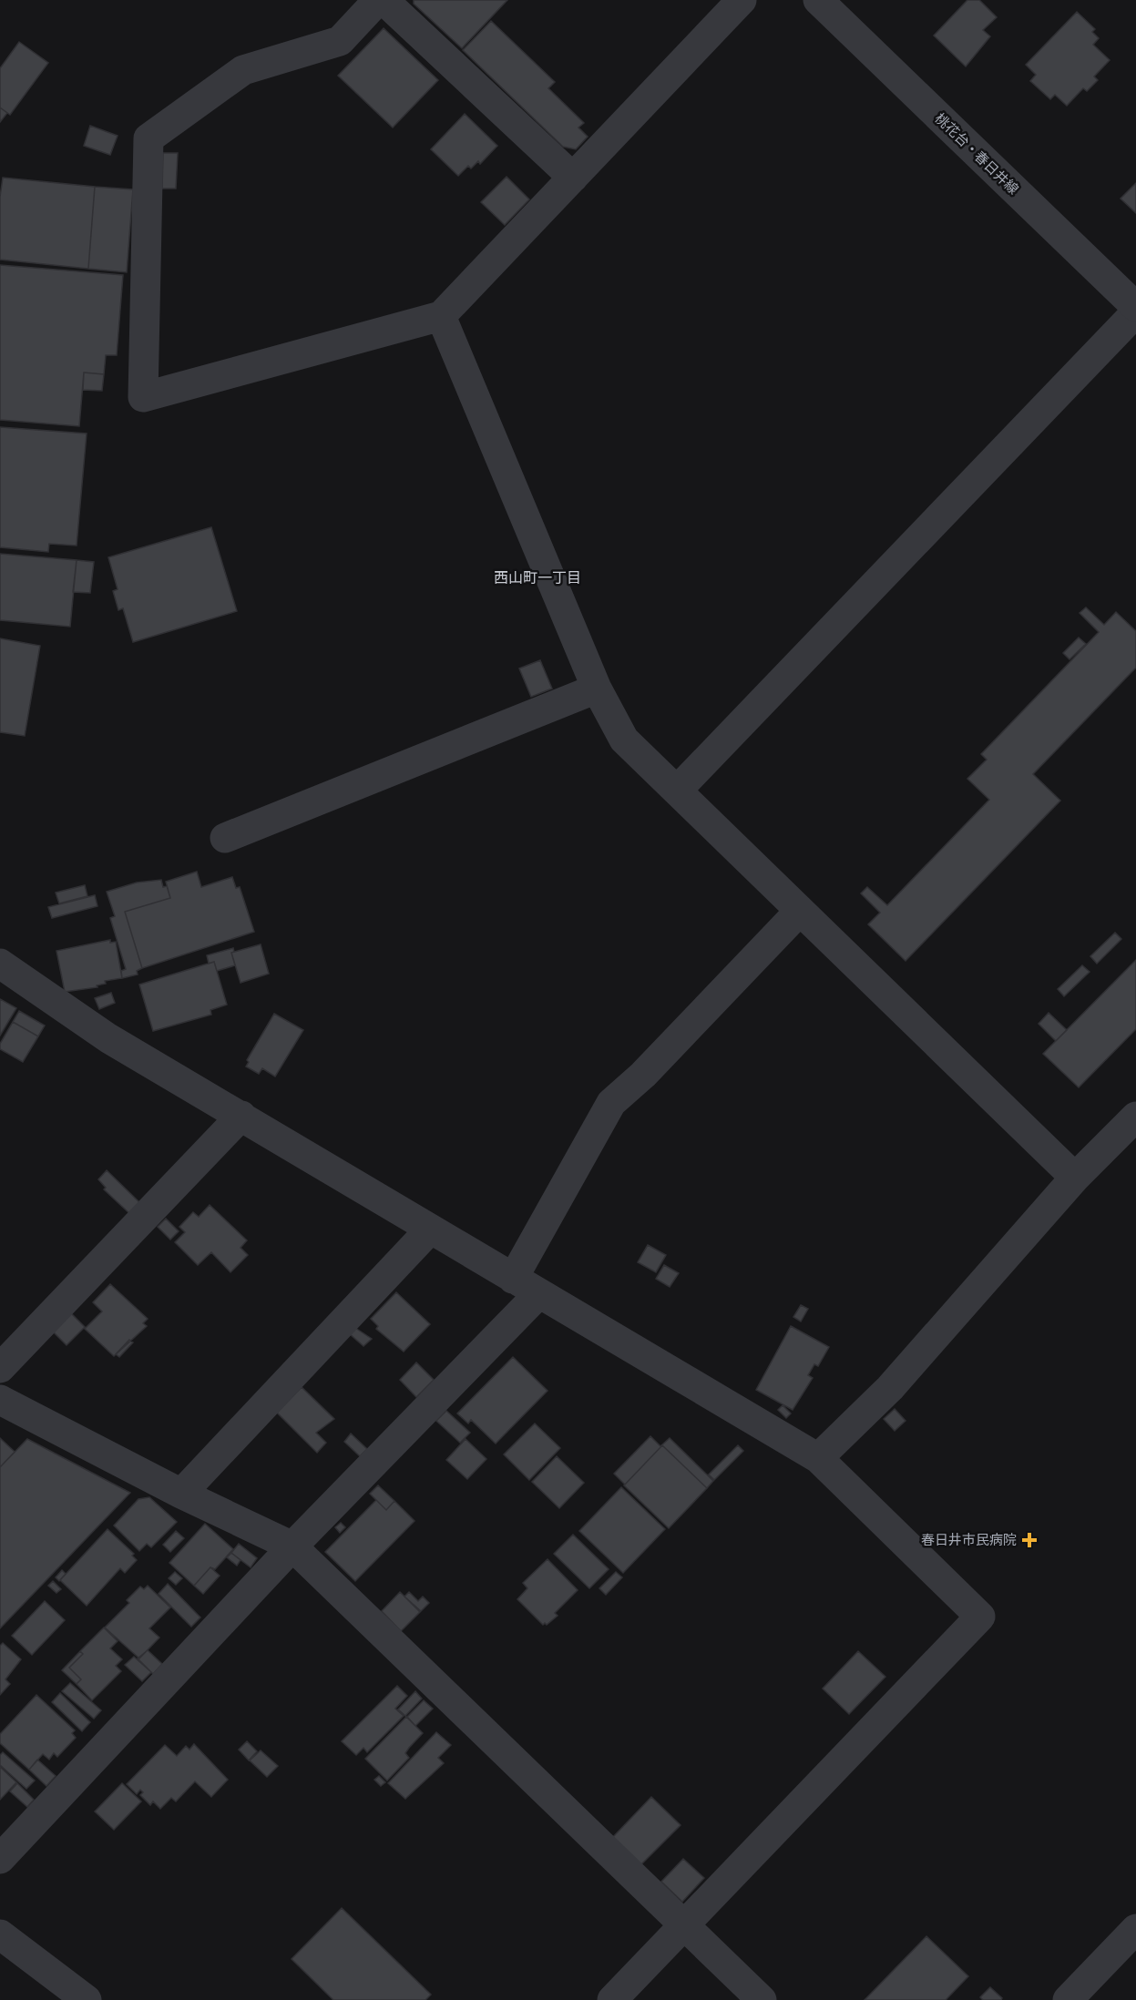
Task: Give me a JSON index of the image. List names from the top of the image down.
{
  "streets": {
    "street": ["桃花台・春日井線"]
  },
  "districts": ["西山町一丁目"],
  "places": {
    "health": ["春日井市民病院"]
  }
}
